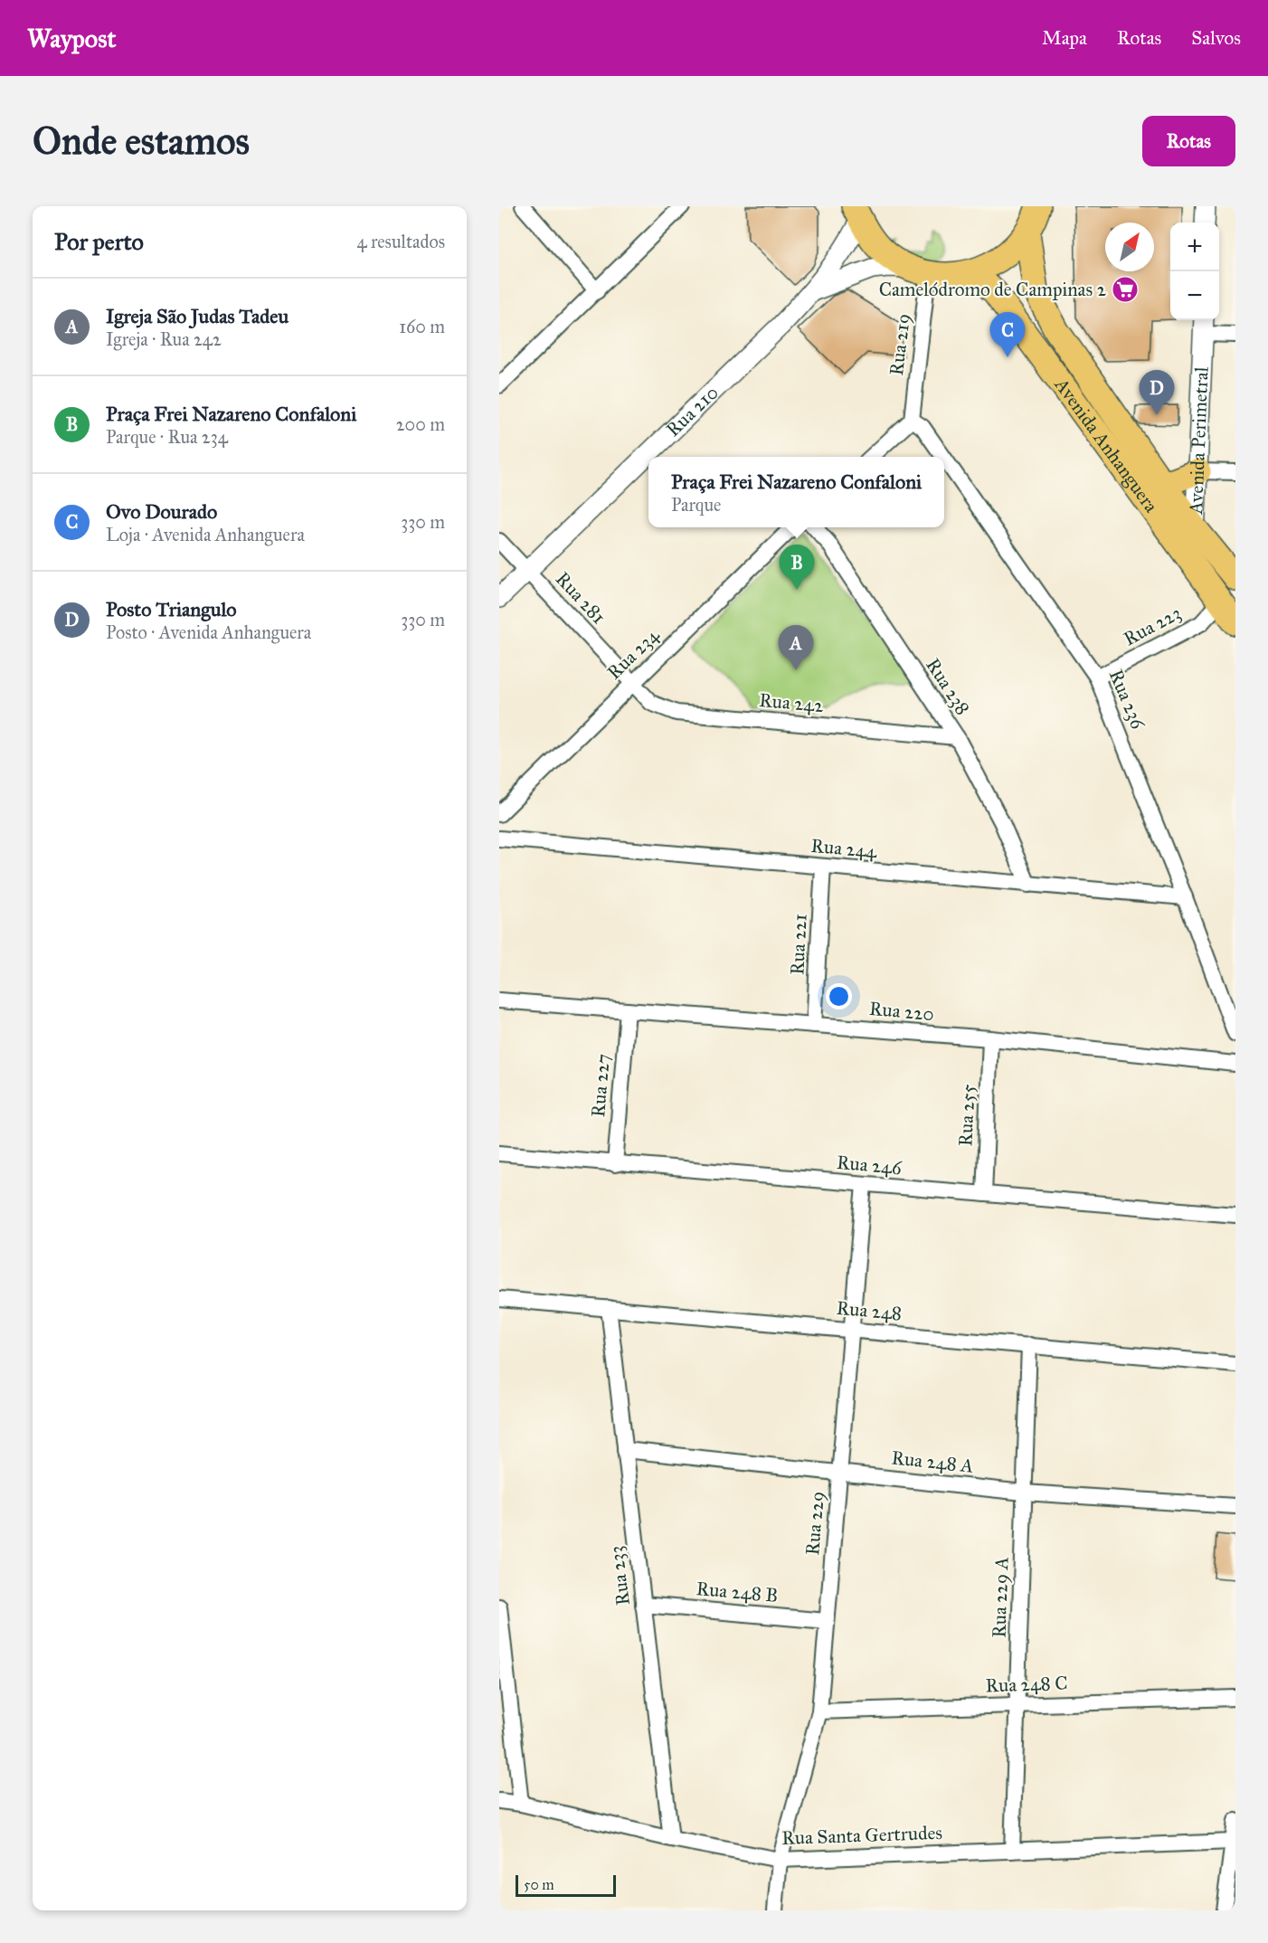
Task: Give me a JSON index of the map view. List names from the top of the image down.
{
  "streets": {
    "main road": ["Avenida Anhanguera"],
    "street": [
      "Rua 219",
      "Rua 210",
      "Avenida Perimetral",
      "Rua 281",
      "Rua 223",
      "Rua 234",
      "Rua 238",
      "Rua 236",
      "Rua 242",
      "Rua 244",
      "Rua 221",
      "Rua 220",
      "Rua 227",
      "Rua 255",
      "Rua 246",
      "Rua 248",
      "Rua 248 A",
      "Rua 229",
      "Rua 233",
      "Rua 248 B",
      "Rua 229 A",
      "Rua 248 C",
      "Rua Santa Gertrudes"
    ]
  },
  "crossings": [
    ["Rua 219", "Rua 210"],
    ["Rua 219", "Rua 236"],
    ["Rua 210", "Rua 281"],
    ["Avenida Perimetral", "Avenida Anhanguera"],
    ["Avenida Anhanguera", "Rua 223"],
    ["Rua 281", "Rua 234"],
    ["Rua 281", "Rua 242"],
    ["Rua 223", "Rua 236"],
    ["Rua 234", "Rua 242"],
    ["Rua 238", "Rua 242"],
    ["Rua 238", "Rua 244"],
    ["Rua 236", "Rua 244"],
    ["Rua 244", "Rua 221"],
    ["Rua 221", "Rua 220"],
    ["Rua 220", "Rua 227"],
    ["Rua 220", "Rua 255"],
    ["Rua 227", "Rua 246"],
    ["Rua 255", "Rua 246"],
    ["Rua 246", "Rua 229"],
    ["Rua 248", "Rua 229"],
    ["Rua 248", "Rua 233"],
    ["Rua 248", "Rua 229 A"],
    ["Rua 248 A", "Rua 229"],
    ["Rua 248 A", "Rua 233"],
    ["Rua 248 A", "Rua 229 A"],
    ["Rua 229", "Rua 248 B"],
    ["Rua 229", "Rua 248 C"],
    ["Rua 229", "Rua Santa Gertrudes"],
    ["Rua 233", "Rua 248 B"],
    ["Rua 233", "Rua Santa Gertrudes"],
    ["Rua 229 A", "Rua 248 C"],
    ["Rua 229 A", "Rua Santa Gertrudes"]
  ],
  "places": {
    "supermarket": ["Camelódromo de Campinas 2"]
  },
  "scale_bar": "50 m",
  "north": "top right",
  "page": {
    "header": "Waypost",
    "nav": ["Mapa", "Rotas", "Salvos"],
    "buttons": "Rotas",
    "title": "Onde estamos",
    "heading": ["Por perto", "4 resultados"],
    "map_buttons": ["+", "−"],
    "list": [
      {
        "mark": "A",
        "name": "Igreja São Judas Tadeu",
        "note": "Igreja · Rua 242",
        "value": "160 m"
      },
      {
        "mark": "B",
        "name": "Praça Frei Nazareno Confaloni",
        "note": "Parque · Rua 234",
        "value": "200 m"
      },
      {
        "mark": "C",
        "name": "Ovo Dourado",
        "note": "Loja · Avenida Anhanguera",
        "value": "330 m"
      },
      {
        "mark": "D",
        "name": "Posto Triangulo",
        "note": "Posto · Avenida Anhanguera",
        "value": "330 m"
      }
    ],
    "pins": [
      "C",
      "D",
      "B",
      "A"
    ],
    "popup": ["Praça Frei Nazareno Confaloni", "Parque"],
    "scale": "50 m"
  }
}
